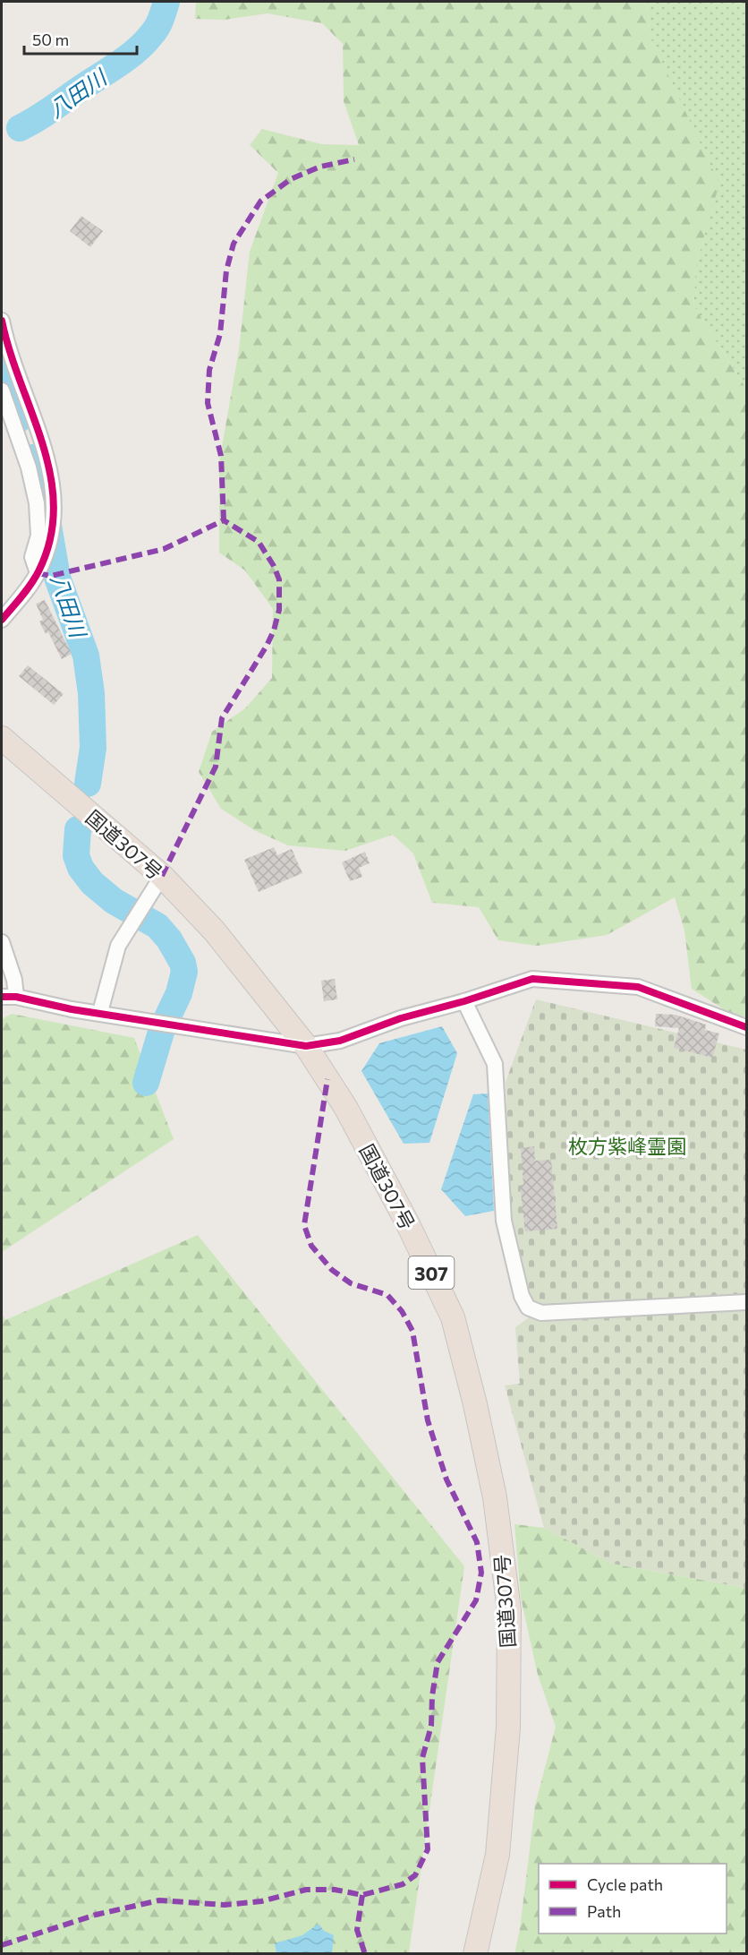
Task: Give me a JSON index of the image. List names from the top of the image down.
{
  "streets": {
    "highway": ["国道307号", "307"]
  },
  "water": ["八田川"],
  "parks": ["枚方紫峰霊園"],
  "legend": ["Cycle path", "Path"],
  "scale_bar": "50 m"
}
